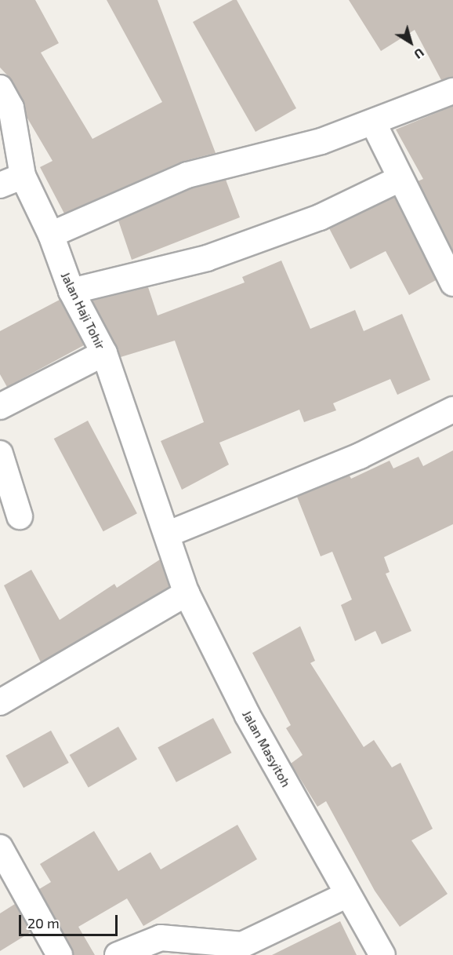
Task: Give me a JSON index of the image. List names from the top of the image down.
{
  "streets": {
    "street": ["Jalan Haji Tohir", "Jalan Masyitoh"]
  },
  "crossings": [
    ["Jalan Haji Tohir", "Jalan Masyitoh"]
  ],
  "scale_bar": "20 m",
  "north": "bottom right"
}
